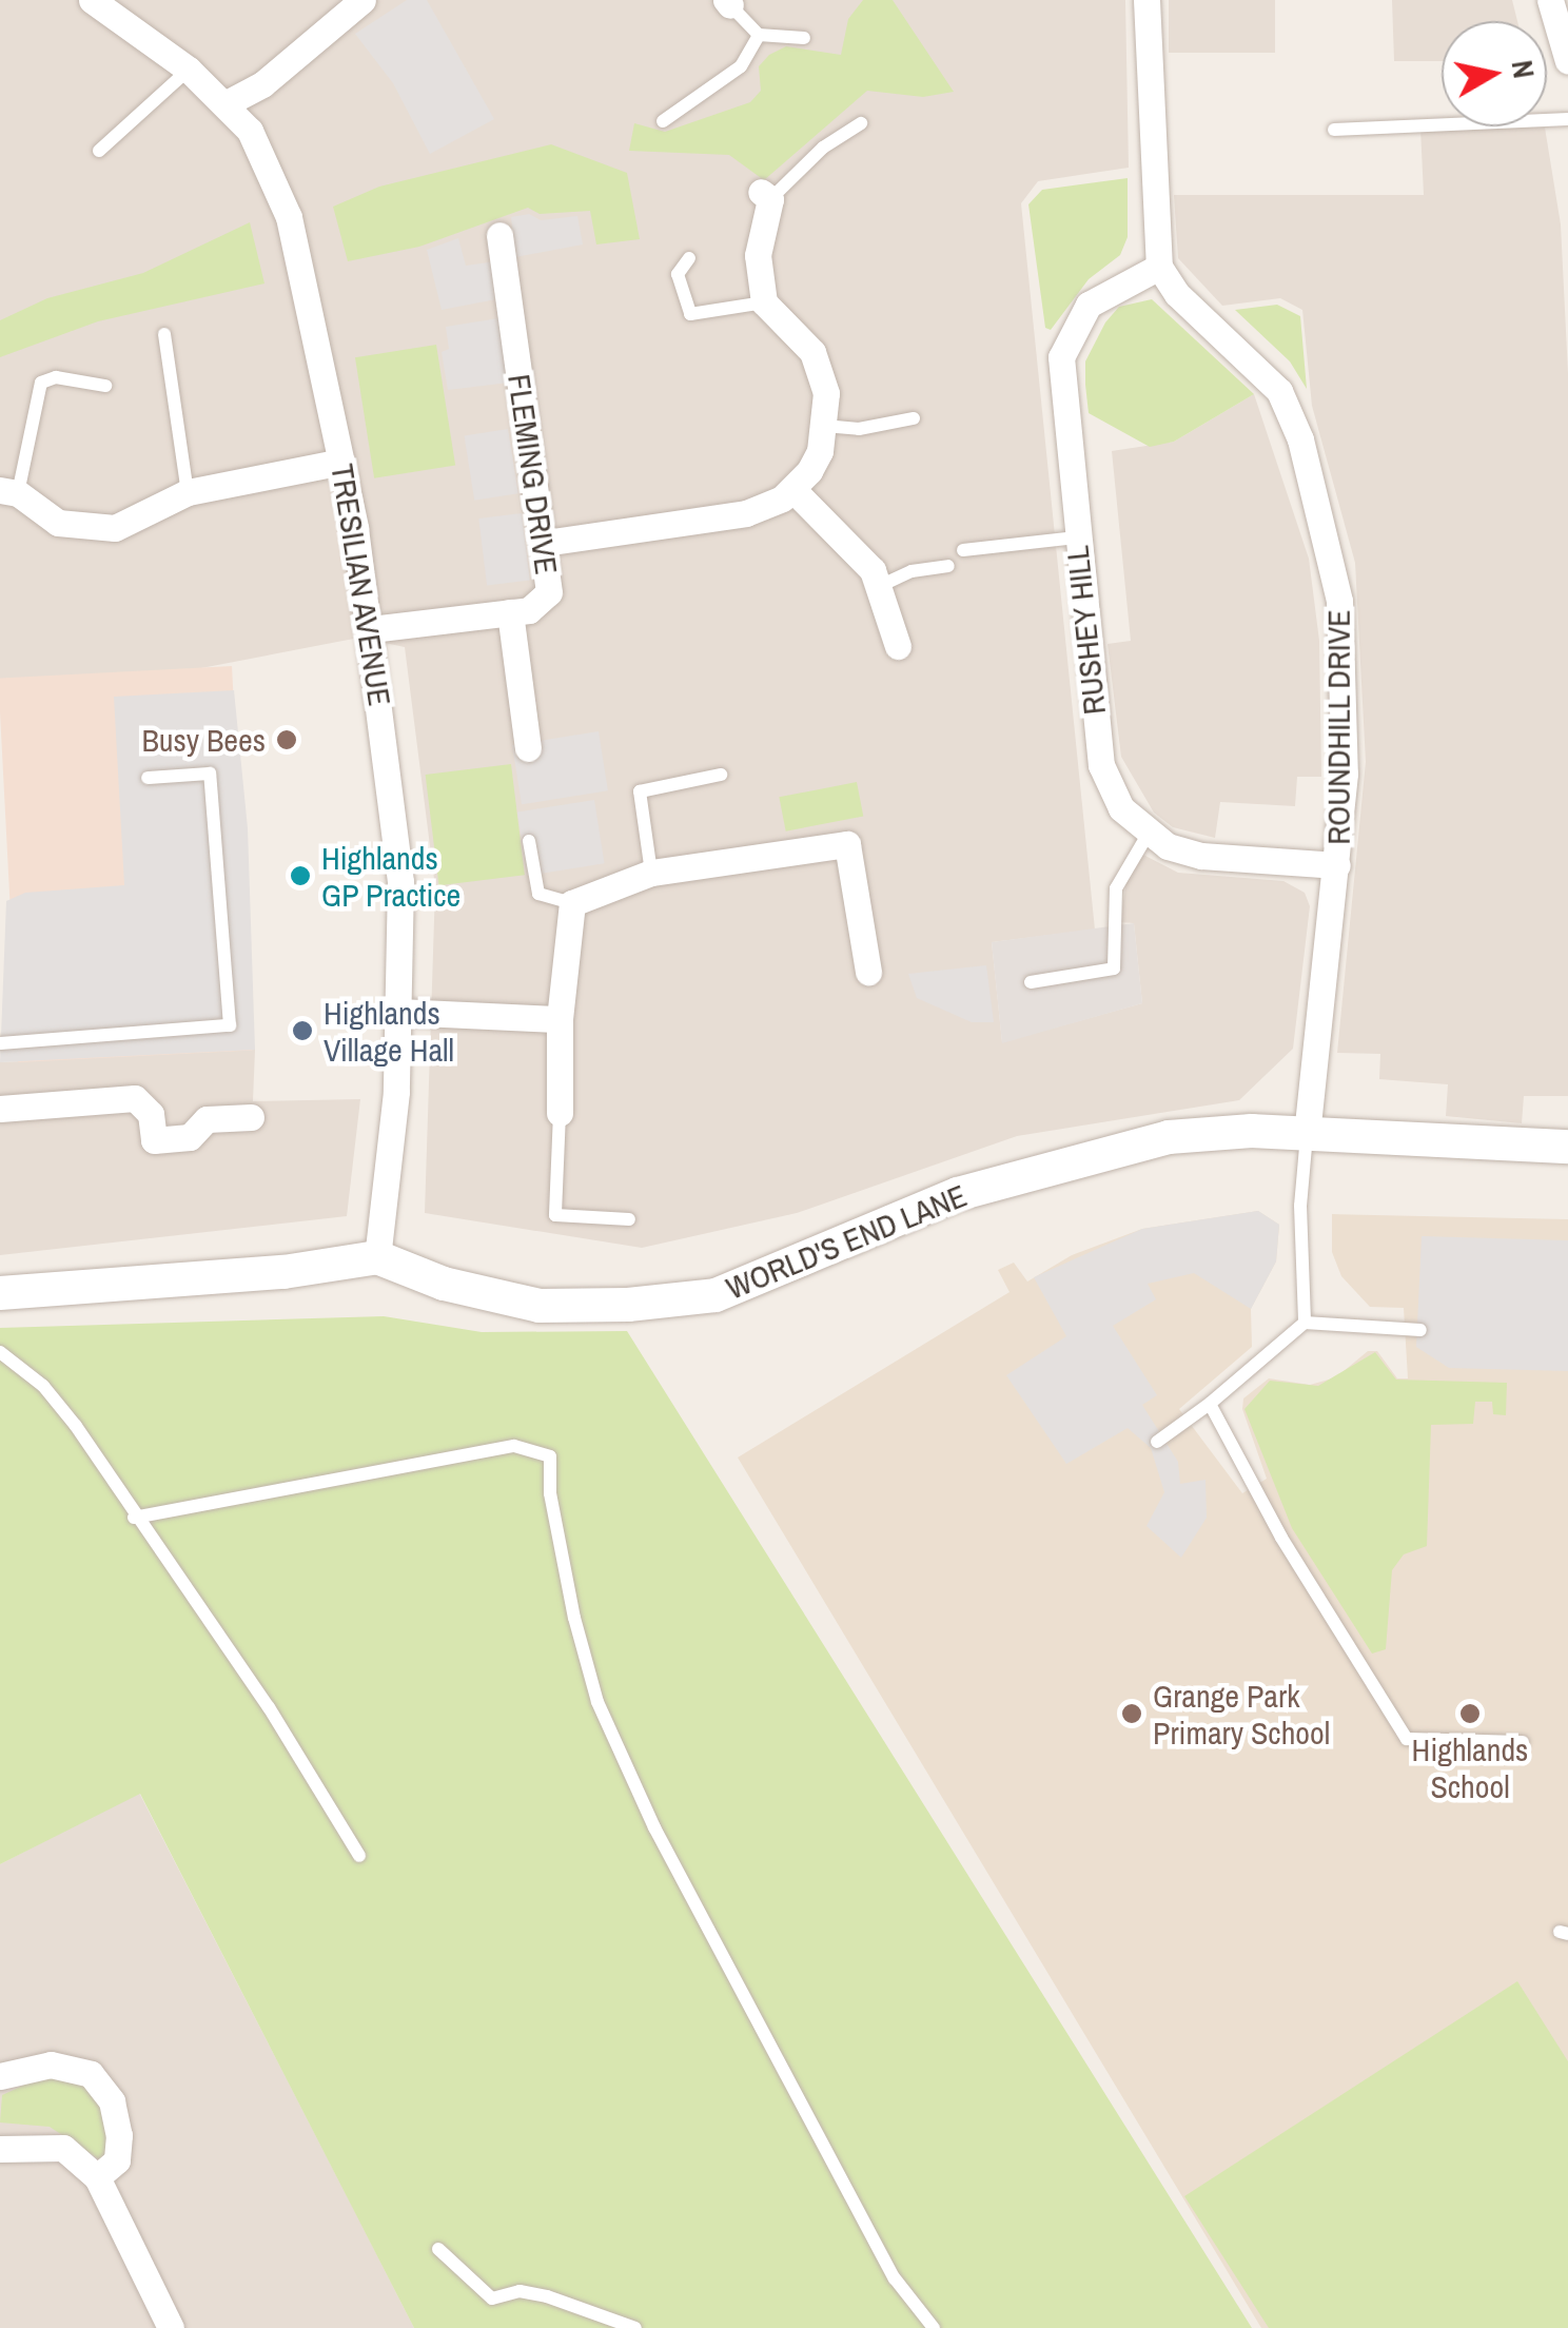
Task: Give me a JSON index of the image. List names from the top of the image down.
{
  "streets": {
    "street": [
      "FLEMING DRIVE",
      "TRESILIAN AVENUE",
      "RUSHEY HILL",
      "ROUNDHILL DRIVE",
      "WORLD'S END LANE"
    ]
  },
  "crossings": [
    ["FLEMING DRIVE", "TRESILIAN AVENUE"],
    ["TRESILIAN AVENUE", "WORLD'S END LANE"],
    ["RUSHEY HILL", "ROUNDHILL DRIVE"],
    ["ROUNDHILL DRIVE", "WORLD'S END LANE"]
  ],
  "places": [
    "Busy Bees",
    "Highlands GP Practice",
    "Highlands Village Hall",
    "Grange Park Primary School",
    "Highlands School"
  ],
  "north": "right"
}
